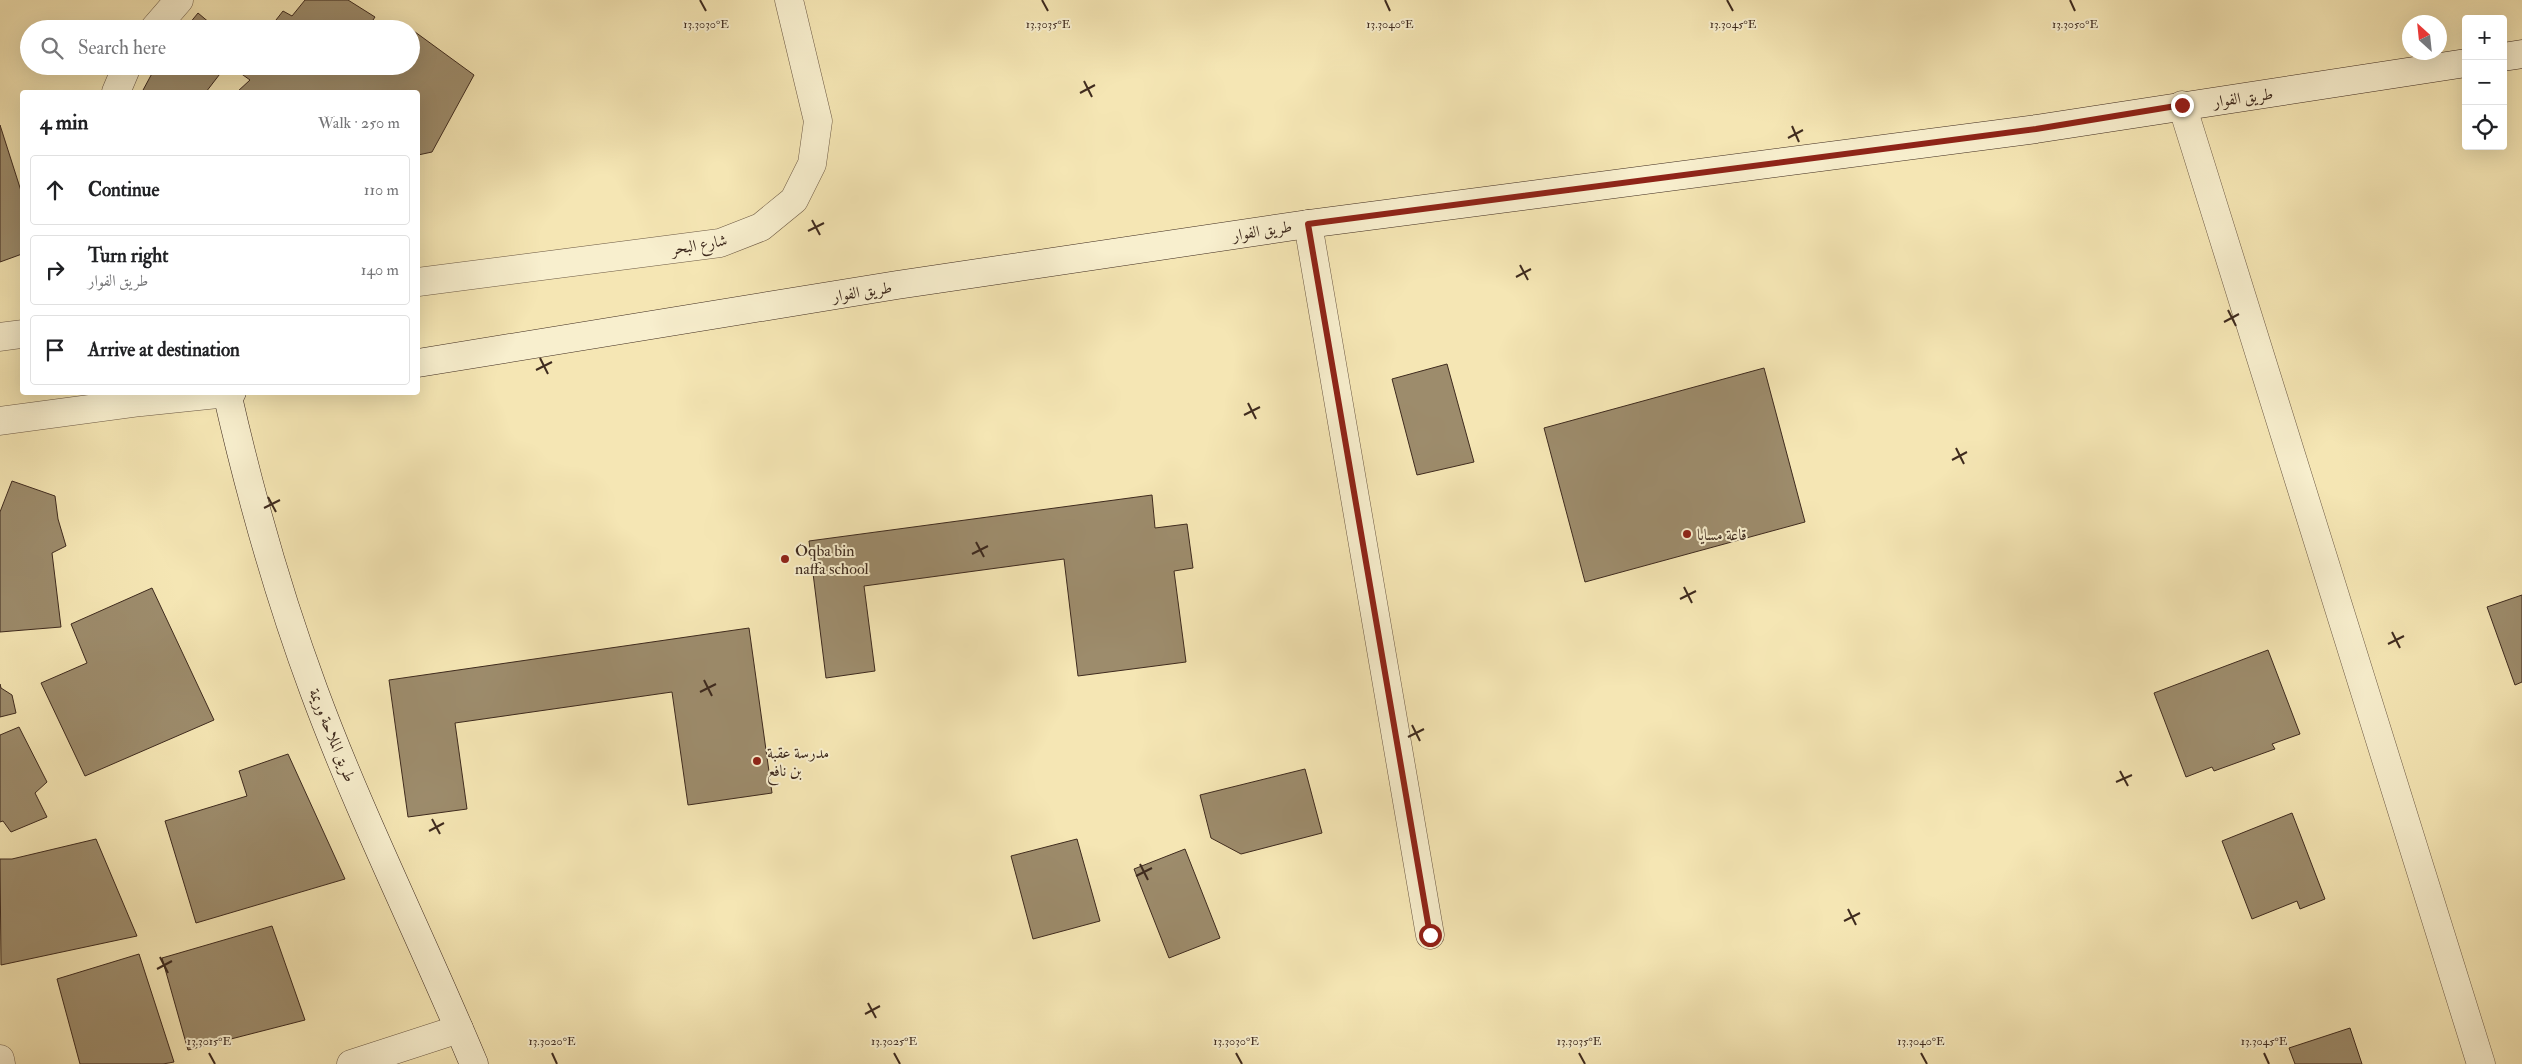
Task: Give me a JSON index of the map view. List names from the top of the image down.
{
  "streets": {
    "street": ["طريق الفوار", "شارع البحر", "طريق الملاحة وريمة"]
  },
  "places": ["قاعة مسايا", "Oqba bin naffa school", "مدرسة عقبة بن نافع"],
  "north": "top left",
  "page": {
    "map_buttons": ["+", "−"],
    "search": "Search here",
    "heading": ["4 min", "Walk · 250 m"],
    "list": [
      ["Continue", "110 m"],
      ["Turn right", "طريق الفوار", "140 m"],
      "Arrive at destination"
    ]
  },
  "coordinates": [
    "13.3030°E",
    "13.3035°E",
    "13.3040°E",
    "13.3045°E",
    "13.3050°E",
    "13.3015°E",
    "13.3020°E",
    "13.3025°E"
  ]
}
